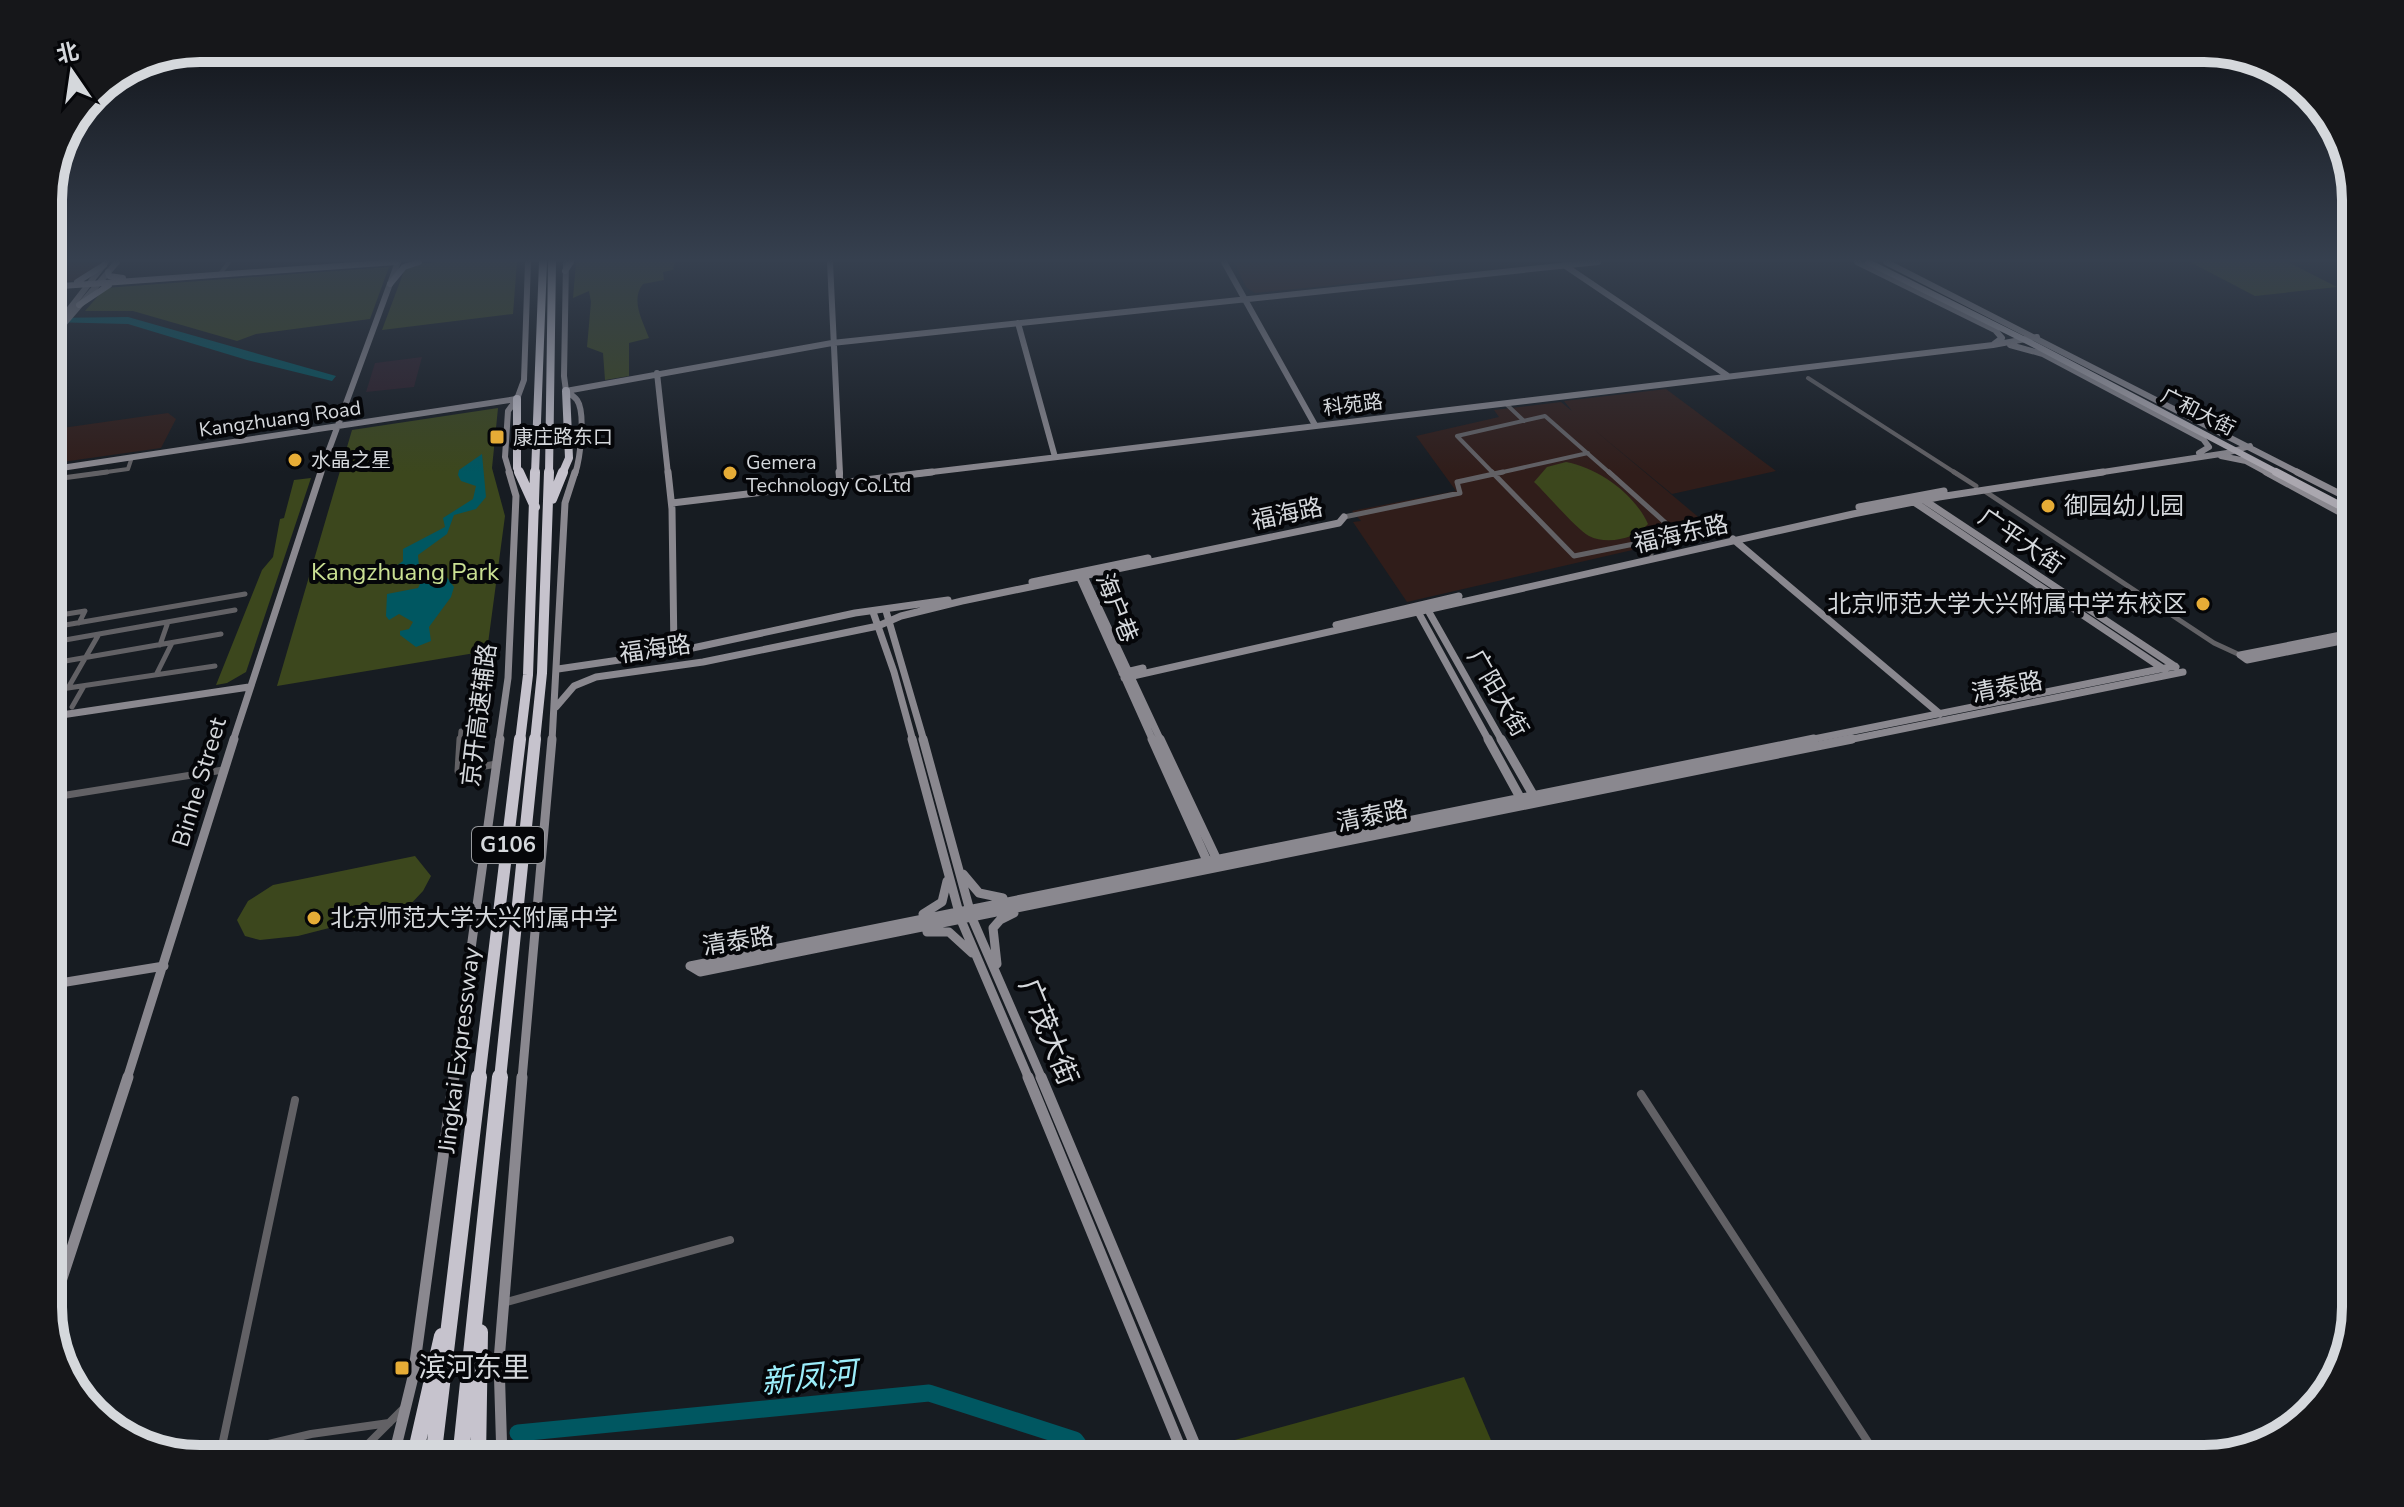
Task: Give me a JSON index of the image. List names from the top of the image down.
{
  "streets": {
    "highway": ["G106", "Jingkai Expressway"],
    "main road": ["广和大街"],
    "street": [
      "科苑路",
      "Kangzhuang Road",
      "福海路",
      "福海东路",
      "广平大街",
      "海户巷",
      "清泰路",
      "广阳大街",
      "京开高速辅路",
      "Binhe Street",
      "广茂大街"
    ]
  },
  "crossings": [
    ["科苑路", "广和大街"],
    ["广和大街", "福海东路"],
    ["Kangzhuang Road", "京开高速辅路"],
    ["Kangzhuang Road", "Binhe Street"],
    ["福海路", "海户巷"],
    ["福海路", "广茂大街"],
    ["福海东路", "广平大街"],
    ["福海东路", "海户巷"],
    ["福海东路", "广阳大街"],
    ["广平大街", "清泰路"],
    ["海户巷", "清泰路"],
    ["清泰路", "广阳大街"],
    ["清泰路", "广茂大街"]
  ],
  "water": ["新凤河"],
  "parks": ["Kangzhuang Park"],
  "places": {
    "transit": ["康庄路东口", "滨河东里"],
    "other": [
      "水晶之星",
      "Gemera Technology Co.Ltd",
      "御园幼儿园",
      "北京师范大学大兴附属中学东校区",
      "北京师范大学大兴附属中学"
    ]
  },
  "north": "top"
}
